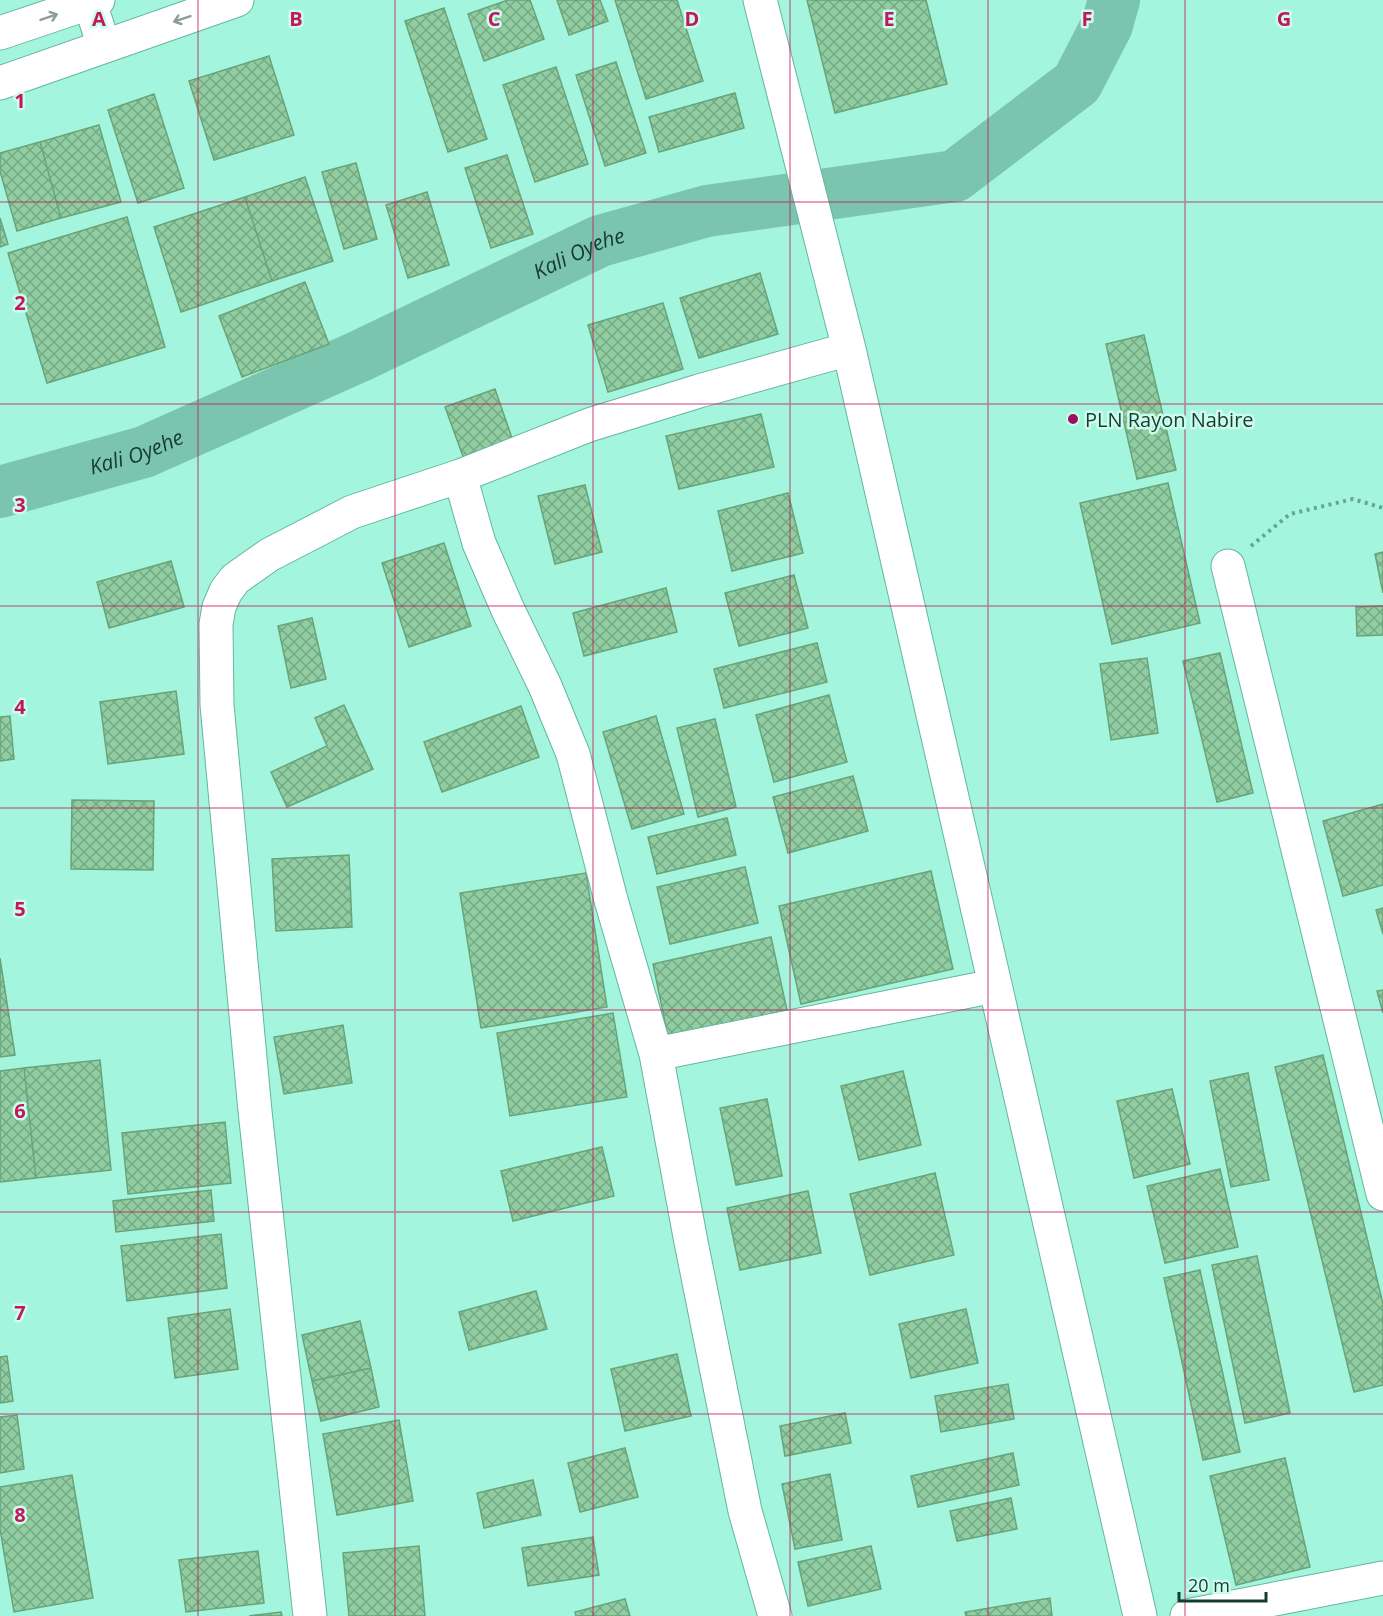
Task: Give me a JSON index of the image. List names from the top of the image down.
{
  "water": ["Kali Oyehe"],
  "places": ["PLN Rayon Nabire"],
  "scale_bar": "20 m",
  "grid": {
    "columns": [
      "A",
      "B",
      "C",
      "D",
      "E",
      "F",
      "G"
    ],
    "rows": [
      "1",
      "2",
      "3",
      "4",
      "5",
      "6",
      "7",
      "8"
    ]
  }
}
